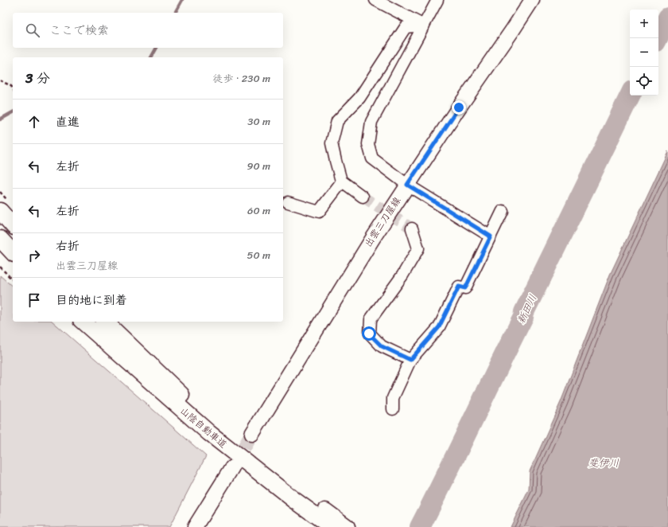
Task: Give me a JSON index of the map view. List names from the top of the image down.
{
  "streets": {
    "highway": ["山陰自動車道"],
    "main road": ["出雲三刀屋線"]
  },
  "water": ["新田川", "斐伊川"],
  "page": {
    "map_buttons": ["+", "−"],
    "search": "ここで検索",
    "heading": ["3 分", "徒歩 · 230 m"],
    "list": [
      ["直進", "30 m"],
      ["左折", "90 m"],
      ["左折", "60 m"],
      ["右折", "出雲三刀屋線", "50 m"],
      "目的地に到着"
    ]
  }
}
